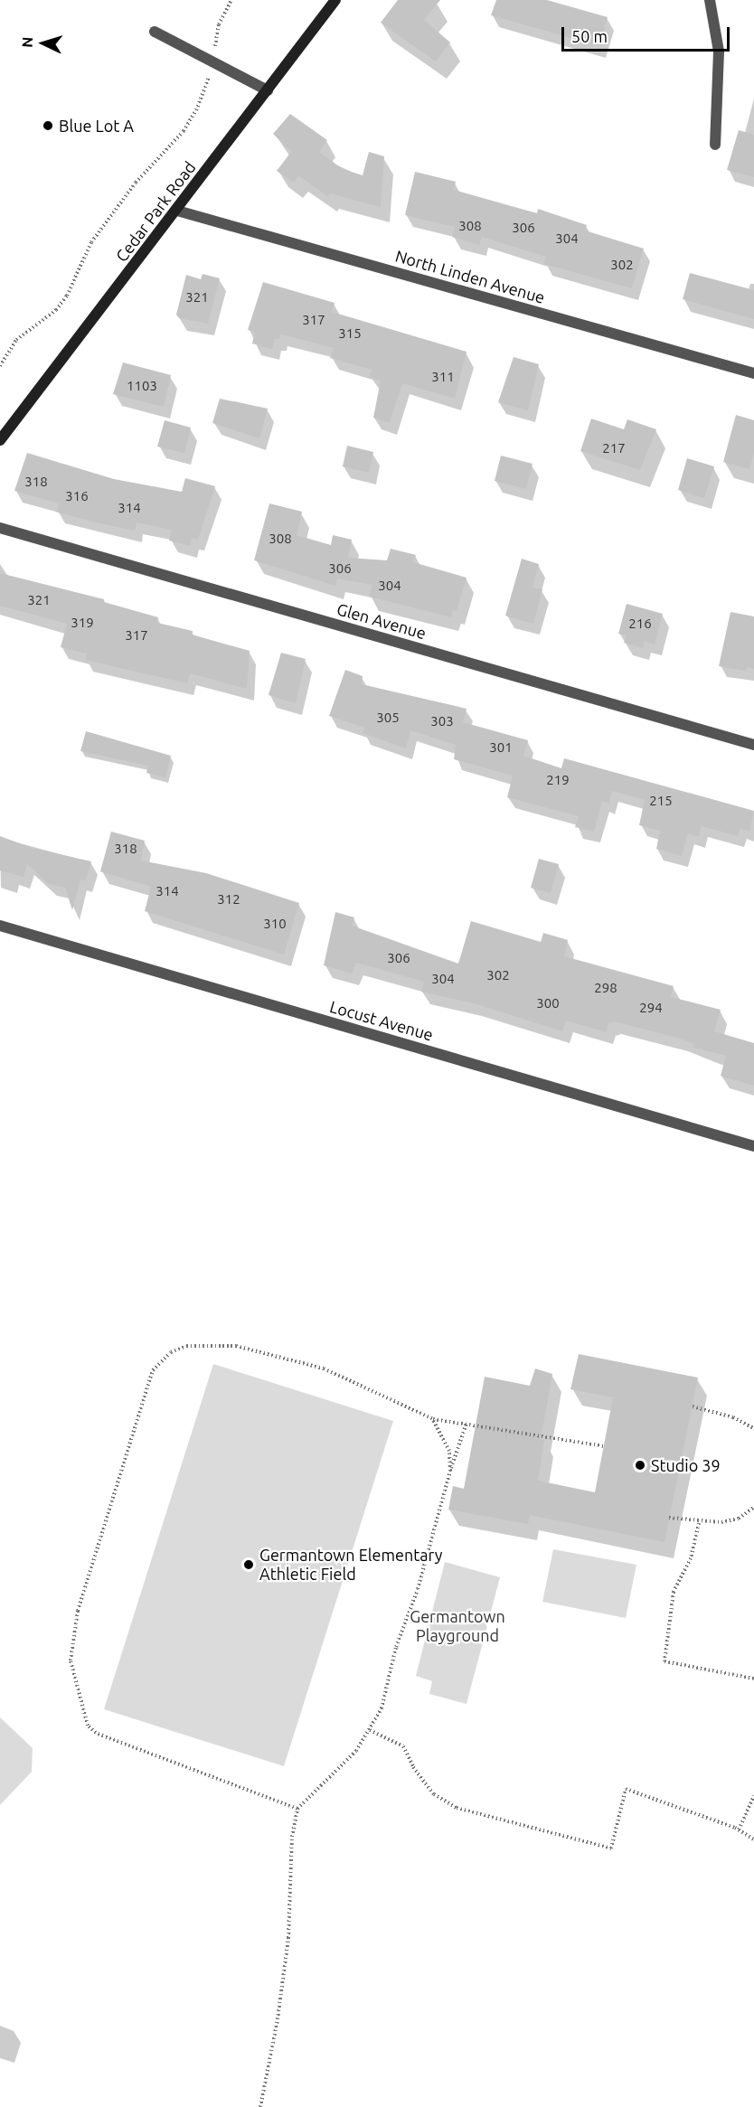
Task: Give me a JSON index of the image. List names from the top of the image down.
{
  "streets": {
    "street": [
      "Cedar Park Road",
      "North Linden Avenue",
      "Glen Avenue",
      "Locust Avenue"
    ]
  },
  "crossings": [
    ["Cedar Park Road", "North Linden Avenue"]
  ],
  "parks": ["Germantown Playground"],
  "places": ["Blue Lot A", "Studio 39", "Germantown Elementary Athletic Field"],
  "house_numbers": [
    "308",
    "306",
    "304",
    "302",
    "321",
    "317",
    "315",
    "311",
    "1103",
    "217",
    "318",
    "316",
    "314",
    "308",
    "306",
    "304",
    "321",
    "319",
    "216",
    "317",
    "305",
    "303",
    "301",
    "219",
    "215",
    "318",
    "314",
    "312",
    "310",
    "306",
    "302",
    "304",
    "298",
    "300",
    "294"
  ],
  "scale_bar": "50 m",
  "north": "left"
}
